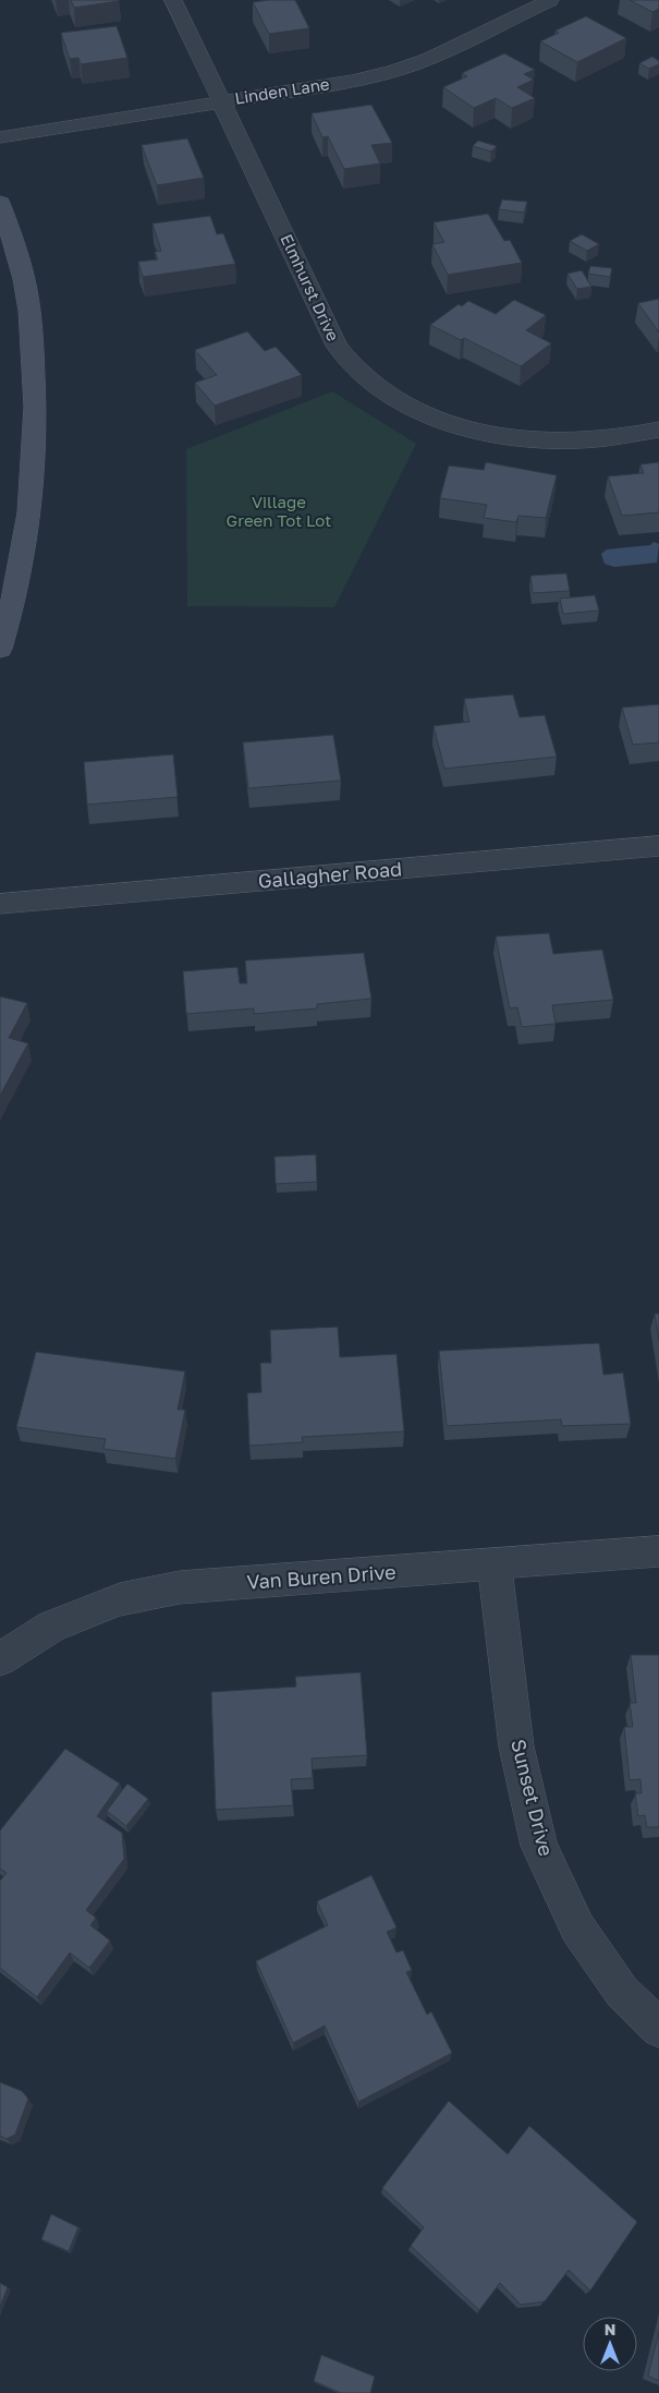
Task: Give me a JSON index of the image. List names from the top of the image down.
{
  "streets": {
    "street": [
      "Linden Lane",
      "Elmhurst Drive",
      "Gallagher Road",
      "Van Buren Drive",
      "Sunset Drive"
    ]
  },
  "crossings": [
    ["Linden Lane", "Elmhurst Drive"],
    ["Van Buren Drive", "Sunset Drive"]
  ],
  "parks": ["Village Green Tot Lot"],
  "north": "top"
}
